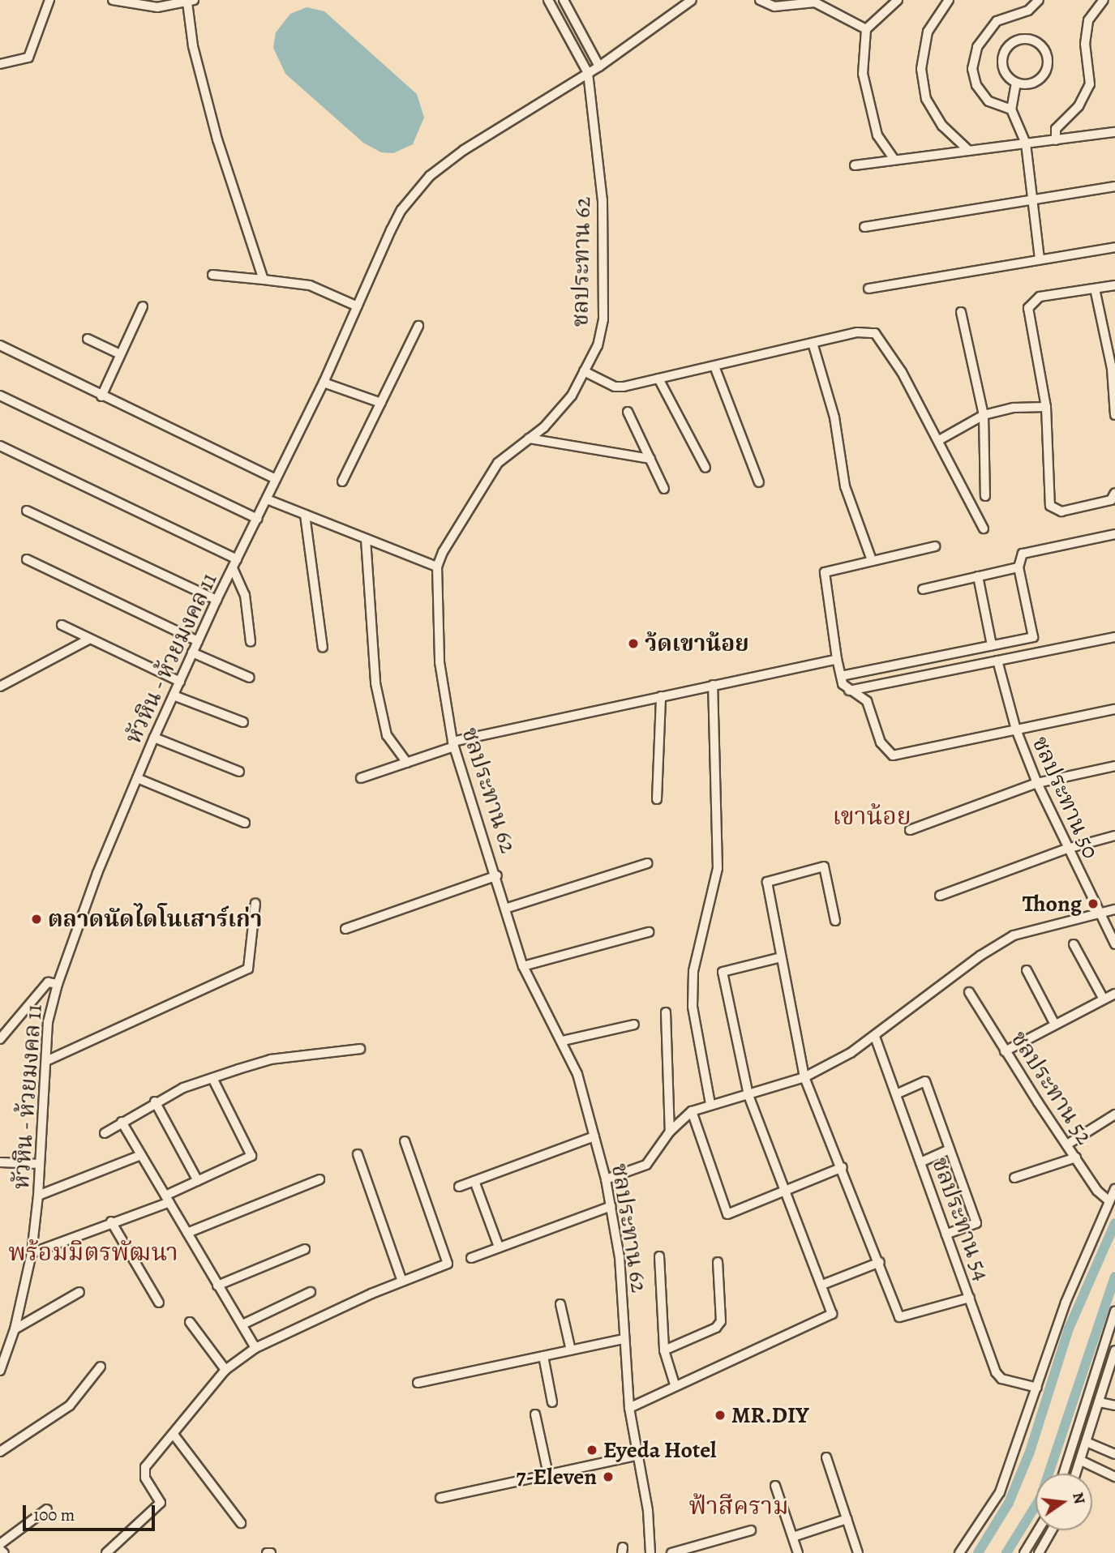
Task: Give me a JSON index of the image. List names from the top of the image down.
{
  "streets": {
    "street": [
      "ชลประทาน 62",
      "หัวหิน - ห้วยมงคล 11",
      "ชลประทาน 50",
      "ชลประทาน 52",
      "ชลประทาน 54"
    ]
  },
  "crossings": [
    ["ชลประทาน 62", "หัวหิน - ห้วยมงคล 11"]
  ],
  "districts": ["เขาน้อย", "พร้อมมิตรพัฒนา", "ฟ้าสีคราม"],
  "places": [
    "ว้ดเขาน้อย",
    "Thong",
    "ตลาดนัดไดโนเสาร์เก่า",
    "MR.DIY",
    "Eyeda Hotel",
    "7-Eleven"
  ],
  "scale_bar": "100 m",
  "north": "right"
}
